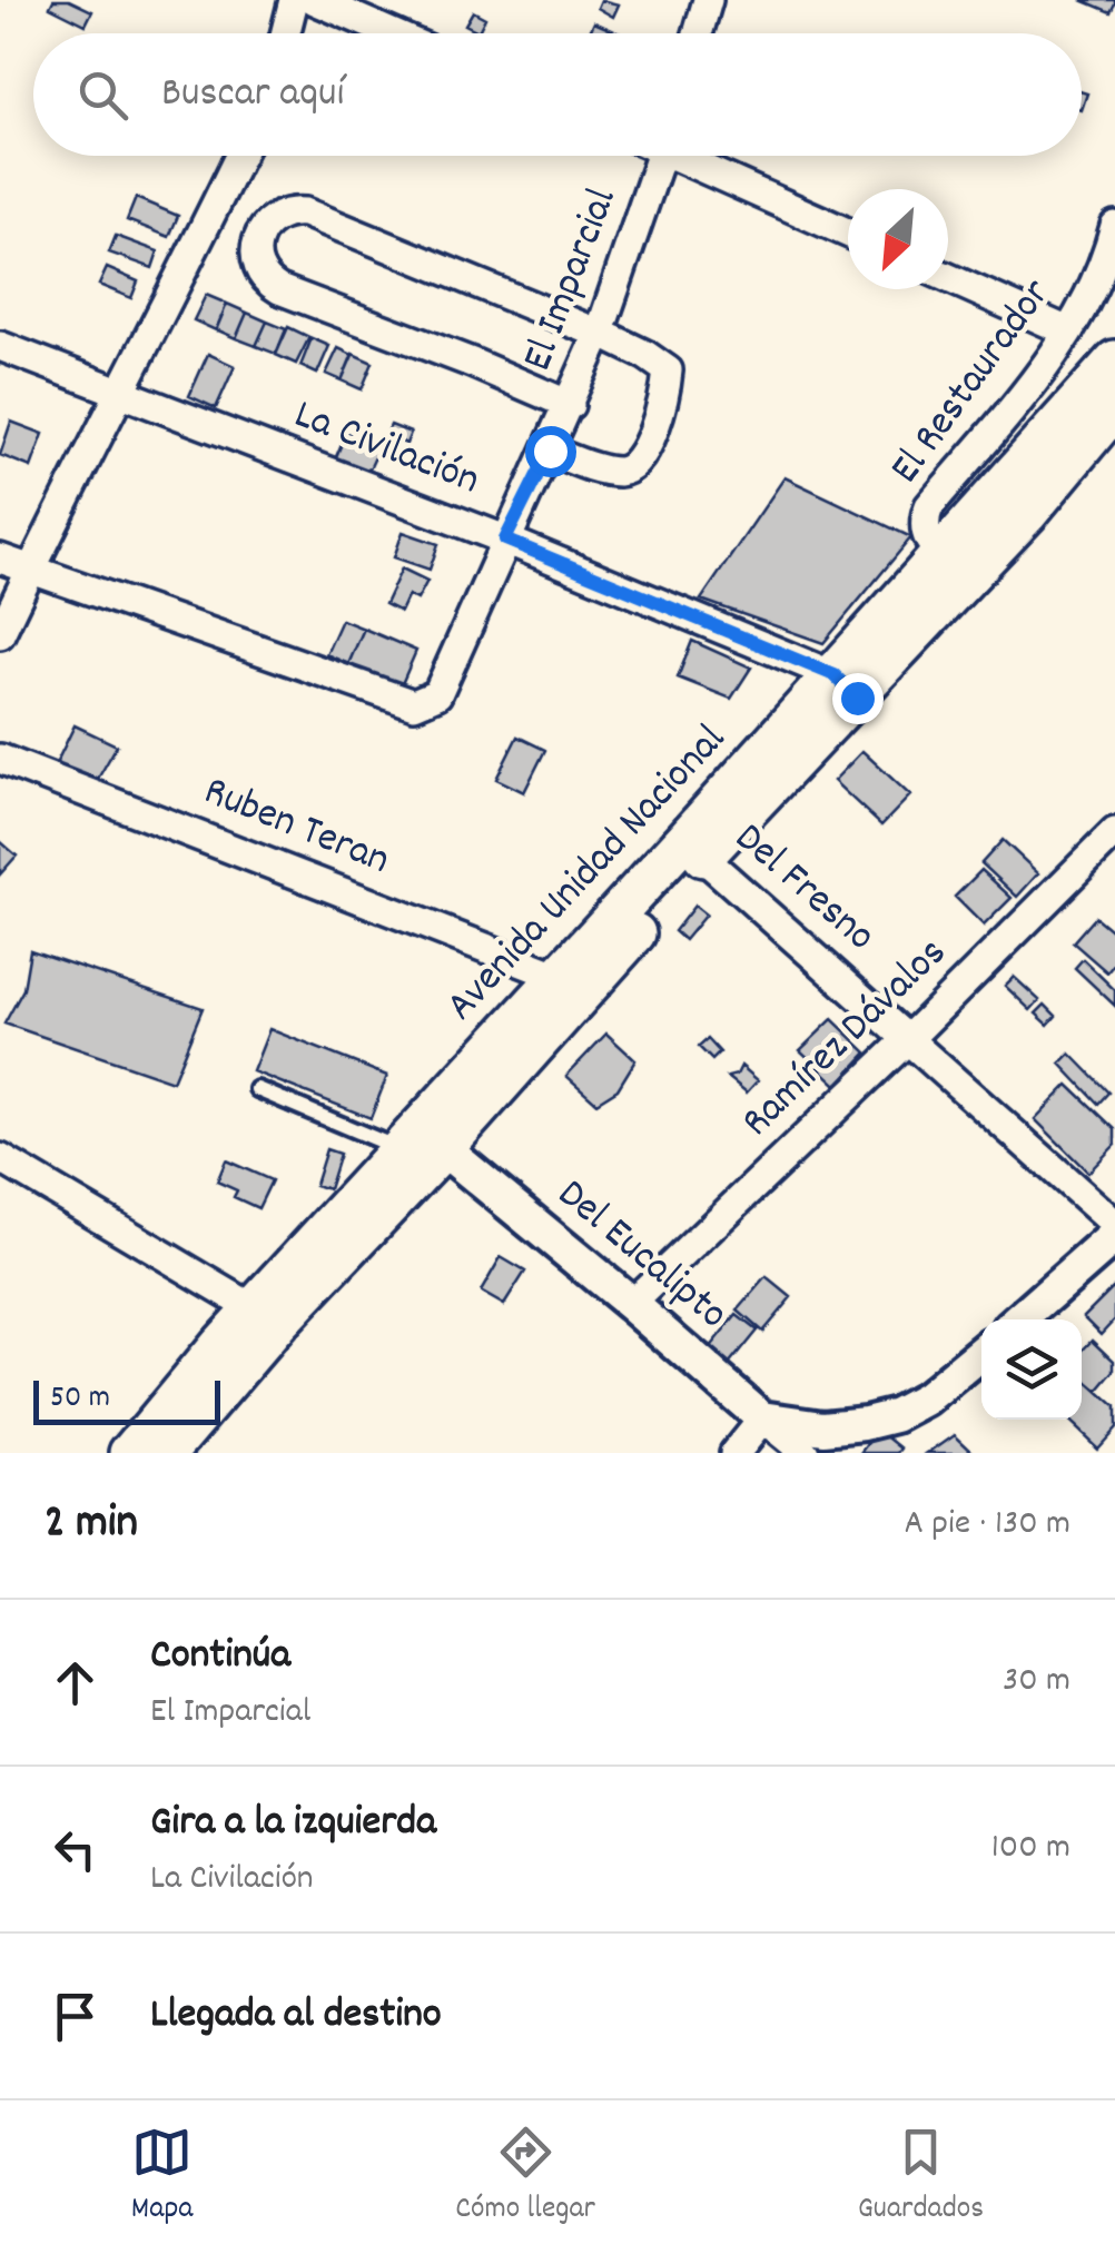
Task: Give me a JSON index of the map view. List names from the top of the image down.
{
  "streets": {
    "main road": ["Avenida Unidad Nacional"],
    "street": [
      "El Imparcial",
      "El Restaurador",
      "La Civilación",
      "Ruben Teran",
      "Del Fresno",
      "Ramírez Dávalos",
      "Del Eucalipto"
    ]
  },
  "crossings": [
    ["El Imparcial", "La Civilación"],
    ["El Restaurador", "Avenida Unidad Nacional"],
    ["La Civilación", "Avenida Unidad Nacional"],
    ["Ruben Teran", "Avenida Unidad Nacional"],
    ["Avenida Unidad Nacional", "Del Fresno"],
    ["Avenida Unidad Nacional", "Del Eucalipto"],
    ["Del Fresno", "Ramírez Dávalos"],
    ["Ramírez Dávalos", "Del Eucalipto"]
  ],
  "scale_bar": "50 m",
  "north": "bottom left",
  "page": {
    "search": "Buscar aquí",
    "scale": "50 m",
    "heading": ["2 min", "A pie · 130 m"],
    "list": [
      ["Continúa", "El Imparcial", "30 m"],
      ["Gira a la izquierda", "La Civilación", "100 m"],
      "Llegada al destino"
    ],
    "nav": ["Mapa", "Cómo llegar", "Guardados"]
  }
}
